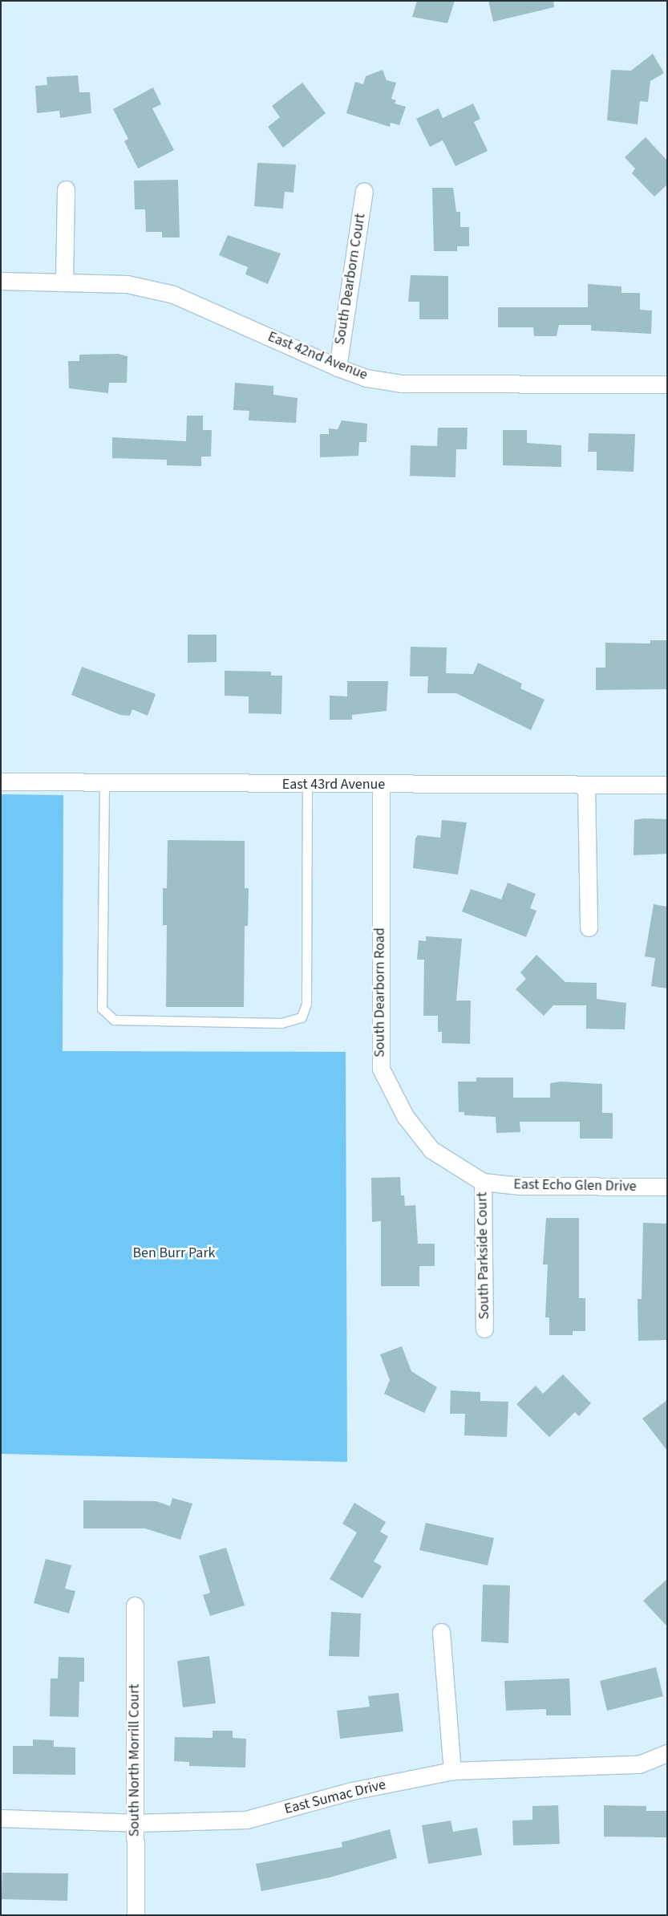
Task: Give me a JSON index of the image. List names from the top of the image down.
{
  "streets": {
    "street": [
      "South Dearborn Court",
      "East 42nd Avenue",
      "East 43rd Avenue",
      "South Dearborn Road",
      "East Echo Glen Drive",
      "South Parkside Court",
      "South North Morrill Court",
      "East Sumac Drive"
    ]
  },
  "crossings": [
    ["South Dearborn Court", "East 42nd Avenue"],
    ["East 43rd Avenue", "South Dearborn Road"],
    ["South Dearborn Road", "East Echo Glen Drive"],
    ["South Dearborn Road", "South Parkside Court"],
    ["East Echo Glen Drive", "South Parkside Court"],
    ["South North Morrill Court", "East Sumac Drive"]
  ],
  "parks": ["Ben Burr Park"]
}
